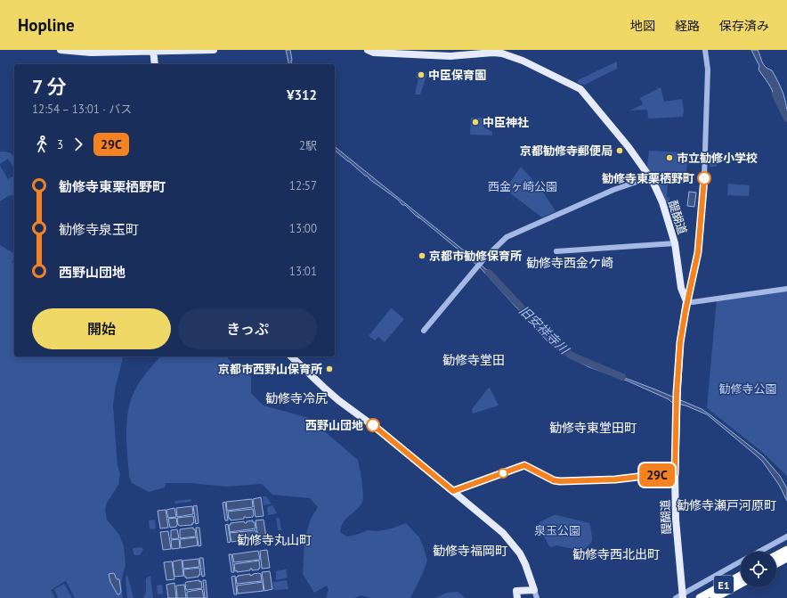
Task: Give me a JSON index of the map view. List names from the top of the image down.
{
  "streets": {
    "highway": ["E1"],
    "main road": ["醍醐道"]
  },
  "districts": [
    "勧修寺西金ケ崎",
    "勧修寺堂田",
    "勧修寺冷尻",
    "勧修寺東堂田町",
    "勧修寺瀬戸河原町",
    "勧修寺丸山町",
    "勧修寺福岡町",
    "勧修寺西北出町"
  ],
  "water": ["旧安祥寺川"],
  "parks": ["西金ヶ崎公園", "勧修寺公園", "泉玉公園"],
  "places": [
    "中臣保育園",
    "中臣神社",
    "京都勧修寺郵便局",
    "市立勧修小学校",
    "勧修寺東栗栖野町",
    "京都市勧修保育所",
    "京都市西野山保育所",
    "西野山団地"
  ],
  "lines": ["bus line 29C"],
  "page": {
    "header": "Hopline",
    "nav": ["地図", "経路", "保存済み"],
    "on_map": "29C",
    "heading": ["7 分", "12:54 – 13:01 · バス", "¥312"],
    "legs": ["3", "29C", "2駅"],
    "list": [
      {
        "name": "勧修寺東栗栖野町",
        "value": "12:57"
      },
      {
        "name": "勧修寺泉玉町",
        "value": "13:00"
      },
      {
        "name": "西野山団地",
        "value": "13:01"
      }
    ],
    "buttons": ["開始", "きっぷ"]
  }
}
